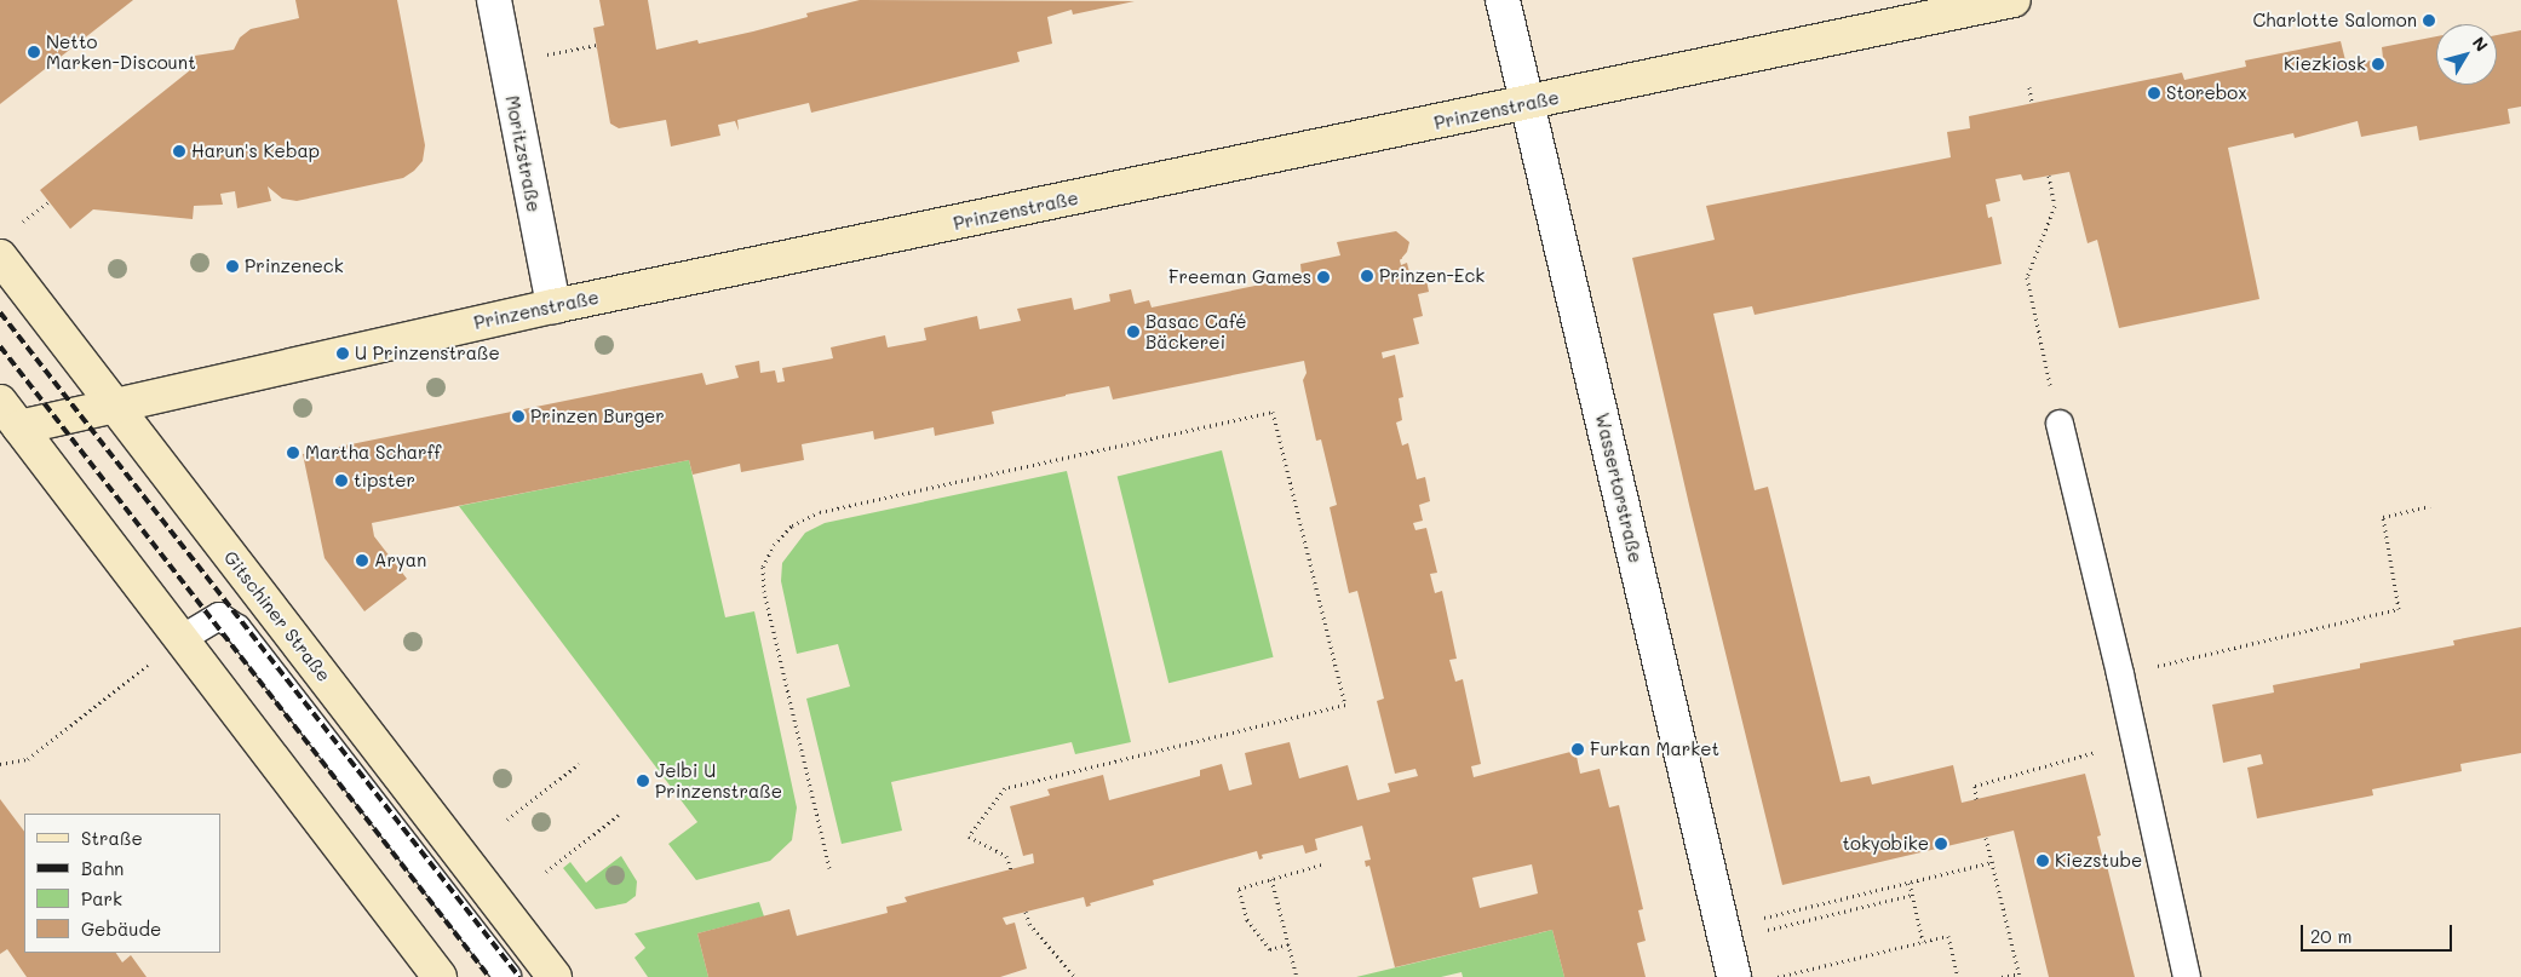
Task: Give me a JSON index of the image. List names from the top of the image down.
{
  "streets": {
    "main road": ["Prinzenstraße", "Gitschiner Straße"],
    "street": ["Moritzstraße", "Wassertorstraße"]
  },
  "crossings": [
    ["Prinzenstraße", "Moritzstraße"],
    ["Prinzenstraße", "Wassertorstraße"],
    ["Prinzenstraße", "Gitschiner Straße"]
  ],
  "places": [
    "Charlotte Salomon",
    "Netto Marken-Discount",
    "Kiezkiosk",
    "Storebox",
    "Harun's Kebap",
    "Prinzeneck",
    "Prinzen-Eck",
    "Freeman Games",
    "Basac Café Bäckerei",
    "U Prinzenstraße",
    "Prinzen Burger",
    "Martha Scharff",
    "tipster",
    "Aryan",
    "Furkan Market",
    "Jelbi U Prinzenstraße",
    "tokyobike",
    "Kiezstube"
  ],
  "legend": [
    "Straße",
    "Bahn",
    "Park",
    "Gebäude"
  ],
  "scale_bar": "20 m",
  "north": "top right"
}
